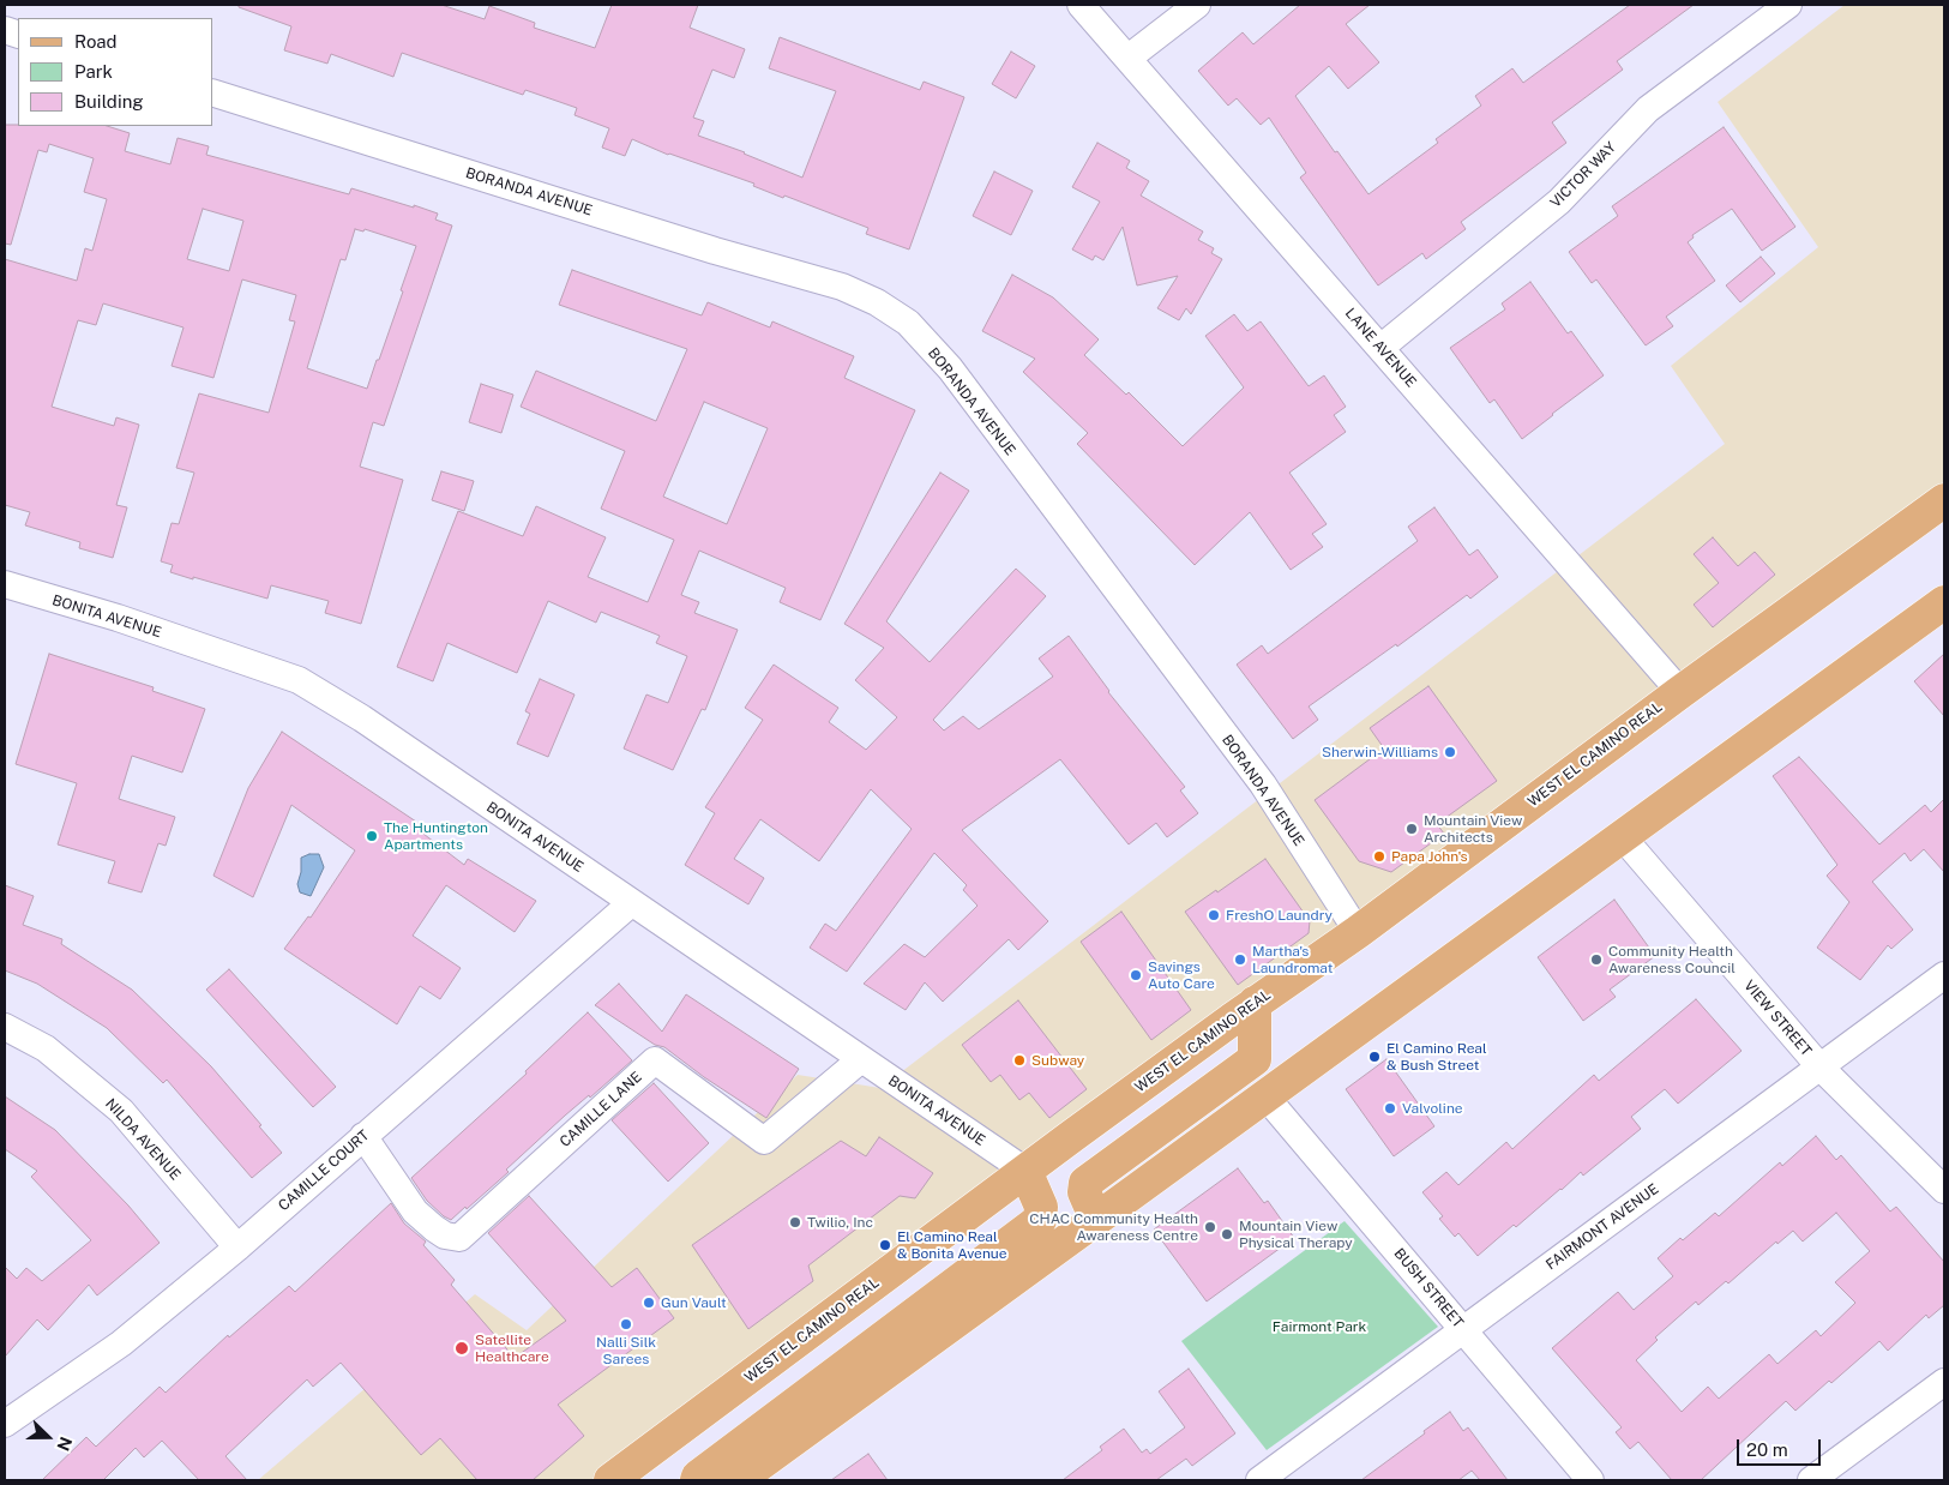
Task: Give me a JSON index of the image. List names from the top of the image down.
{
  "streets": {
    "main road": ["WEST EL CAMINO REAL"],
    "street": [
      "VICTOR WAY",
      "BORANDA AVENUE",
      "LANE AVENUE",
      "BONITA AVENUE",
      "VIEW STREET",
      "CAMILLE LANE",
      "NILDA AVENUE",
      "CAMILLE COURT",
      "FAIRMONT AVENUE",
      "BUSH STREET"
    ]
  },
  "crossings": [
    ["VICTOR WAY", "LANE AVENUE"],
    ["BORANDA AVENUE", "WEST EL CAMINO REAL"],
    ["LANE AVENUE", "WEST EL CAMINO REAL"],
    ["BONITA AVENUE", "WEST EL CAMINO REAL"],
    ["BONITA AVENUE", "CAMILLE LANE"],
    ["BONITA AVENUE", "CAMILLE COURT"],
    ["VIEW STREET", "FAIRMONT AVENUE"],
    ["CAMILLE LANE", "CAMILLE COURT"],
    ["NILDA AVENUE", "CAMILLE COURT"],
    ["FAIRMONT AVENUE", "BUSH STREET"]
  ],
  "parks": ["Fairmont Park"],
  "places": [
    "Sherwin-Williams",
    "Mountain View Architects",
    "The Huntington Apartments",
    "Papa John's",
    "FreshO Laundry",
    "Martha's Laundromat",
    "Community Health Awareness Council",
    "Savings Auto Care",
    "El Camino Real & Bush Street",
    "Subway",
    "Valvoline",
    "Twilio, Inc",
    "CHAC Community Health Awareness Centre",
    "Mountain View Physical Therapy",
    "El Camino Real & Bonita Avenue",
    "Gun Vault",
    "Nalli Silk Sarees",
    "Satellite Healthcare"
  ],
  "legend": ["Road", "Park", "Building"],
  "scale_bar": "20 m",
  "north": "right"
}
